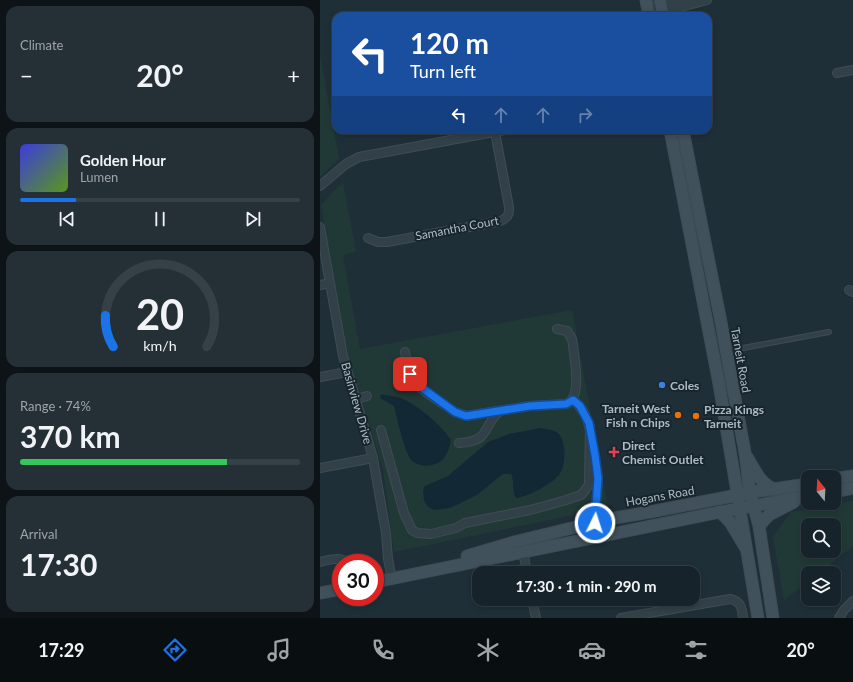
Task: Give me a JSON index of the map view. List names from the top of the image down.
{
  "streets": {
    "main road": ["Tarneit Road", "Hogans Road"],
    "street": ["Samantha Court", "Basinview Drive"]
  },
  "crossings": [
    ["Tarneit Road", "Hogans Road"],
    ["Basinview Drive", "Hogans Road"]
  ],
  "places": {
    "other": ["Coles", "Tarneit West Fish n Chips", "Pizza Kings Tarneit"],
    "health": ["Direct Chemist Outlet"]
  },
  "north": "top",
  "page": {
    "tile": [
      "Climate",
      ["Range · 74%", "370 km"],
      ["Arrival", "17:30"]
    ],
    "turn": ["120 m", "Turn left"],
    "heat": ["−", "20°", "+"],
    "song": ["Golden Hour", "Lumen"],
    "limit": "30",
    "trip": "17:30 · 1 min · 290 m",
    "tabs": ["17:29", "20°"],
    "gauge": ["20", "km/h"]
  }
}
